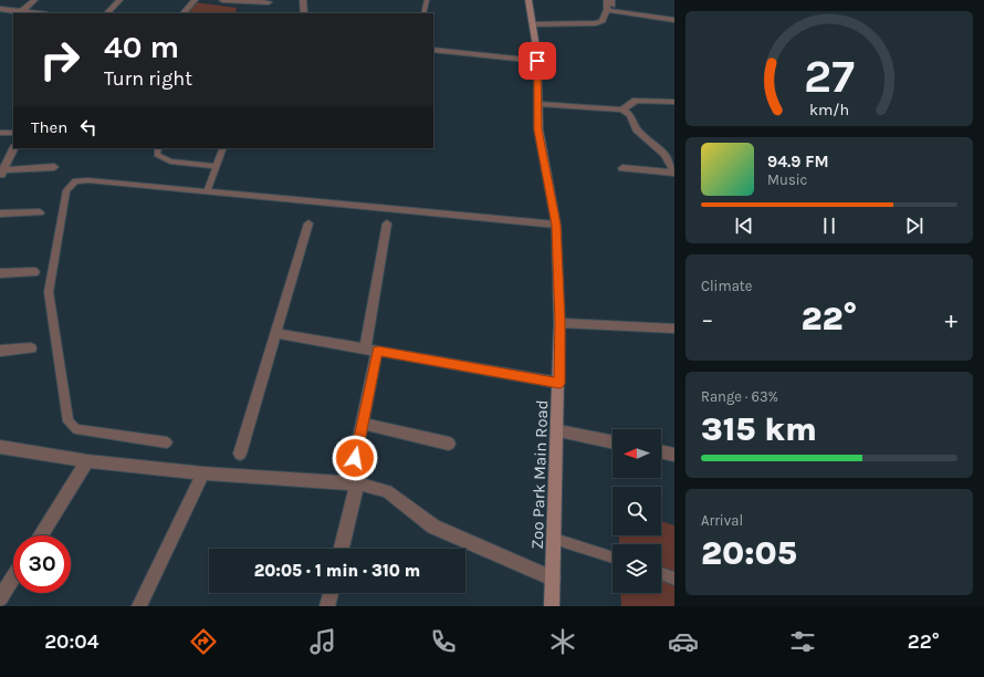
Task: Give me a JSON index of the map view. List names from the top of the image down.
{
  "streets": {
    "main road": ["Zoo Park Main Road"]
  },
  "north": "left",
  "page": {
    "turn": ["40 m", "Turn right"],
    "then": "Then",
    "song": ["94.9 FM", "Music"],
    "tile": [
      "Climate",
      ["Range · 63%", "315 km"],
      ["Arrival", "20:05"]
    ],
    "heat": ["−", "22°", "+"],
    "limit": "30",
    "trip": "20:05 · 1 min · 310 m",
    "tabs": ["20:04", "22°"],
    "gauge": ["27", "km/h"]
  }
}
